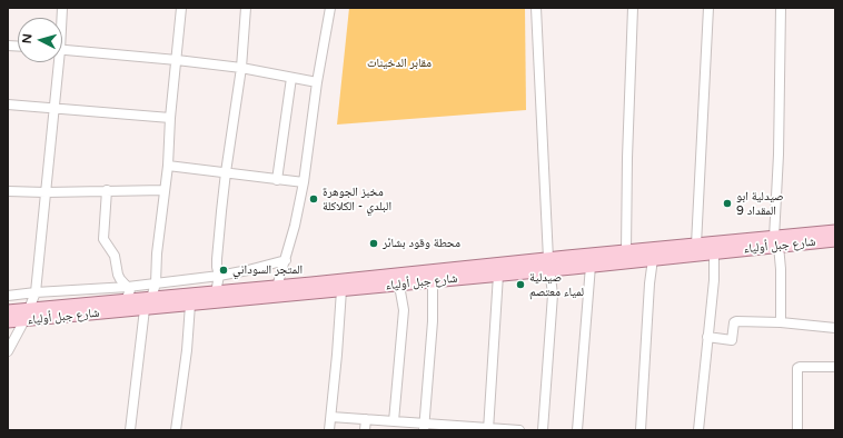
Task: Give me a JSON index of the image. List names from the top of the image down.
{
  "streets": {
    "main road": ["شارع جبل أولياء"]
  },
  "parks": ["مقابر الدخينات"],
  "places": [
    "مخبز الجوهرة البلدي - الكلاكلة",
    "صيدلية ابو المقداد 9",
    "محطة وقود بشائر",
    "المتجر السوداني",
    "صيدلية لمياء معتصم"
  ],
  "north": "left"
}
